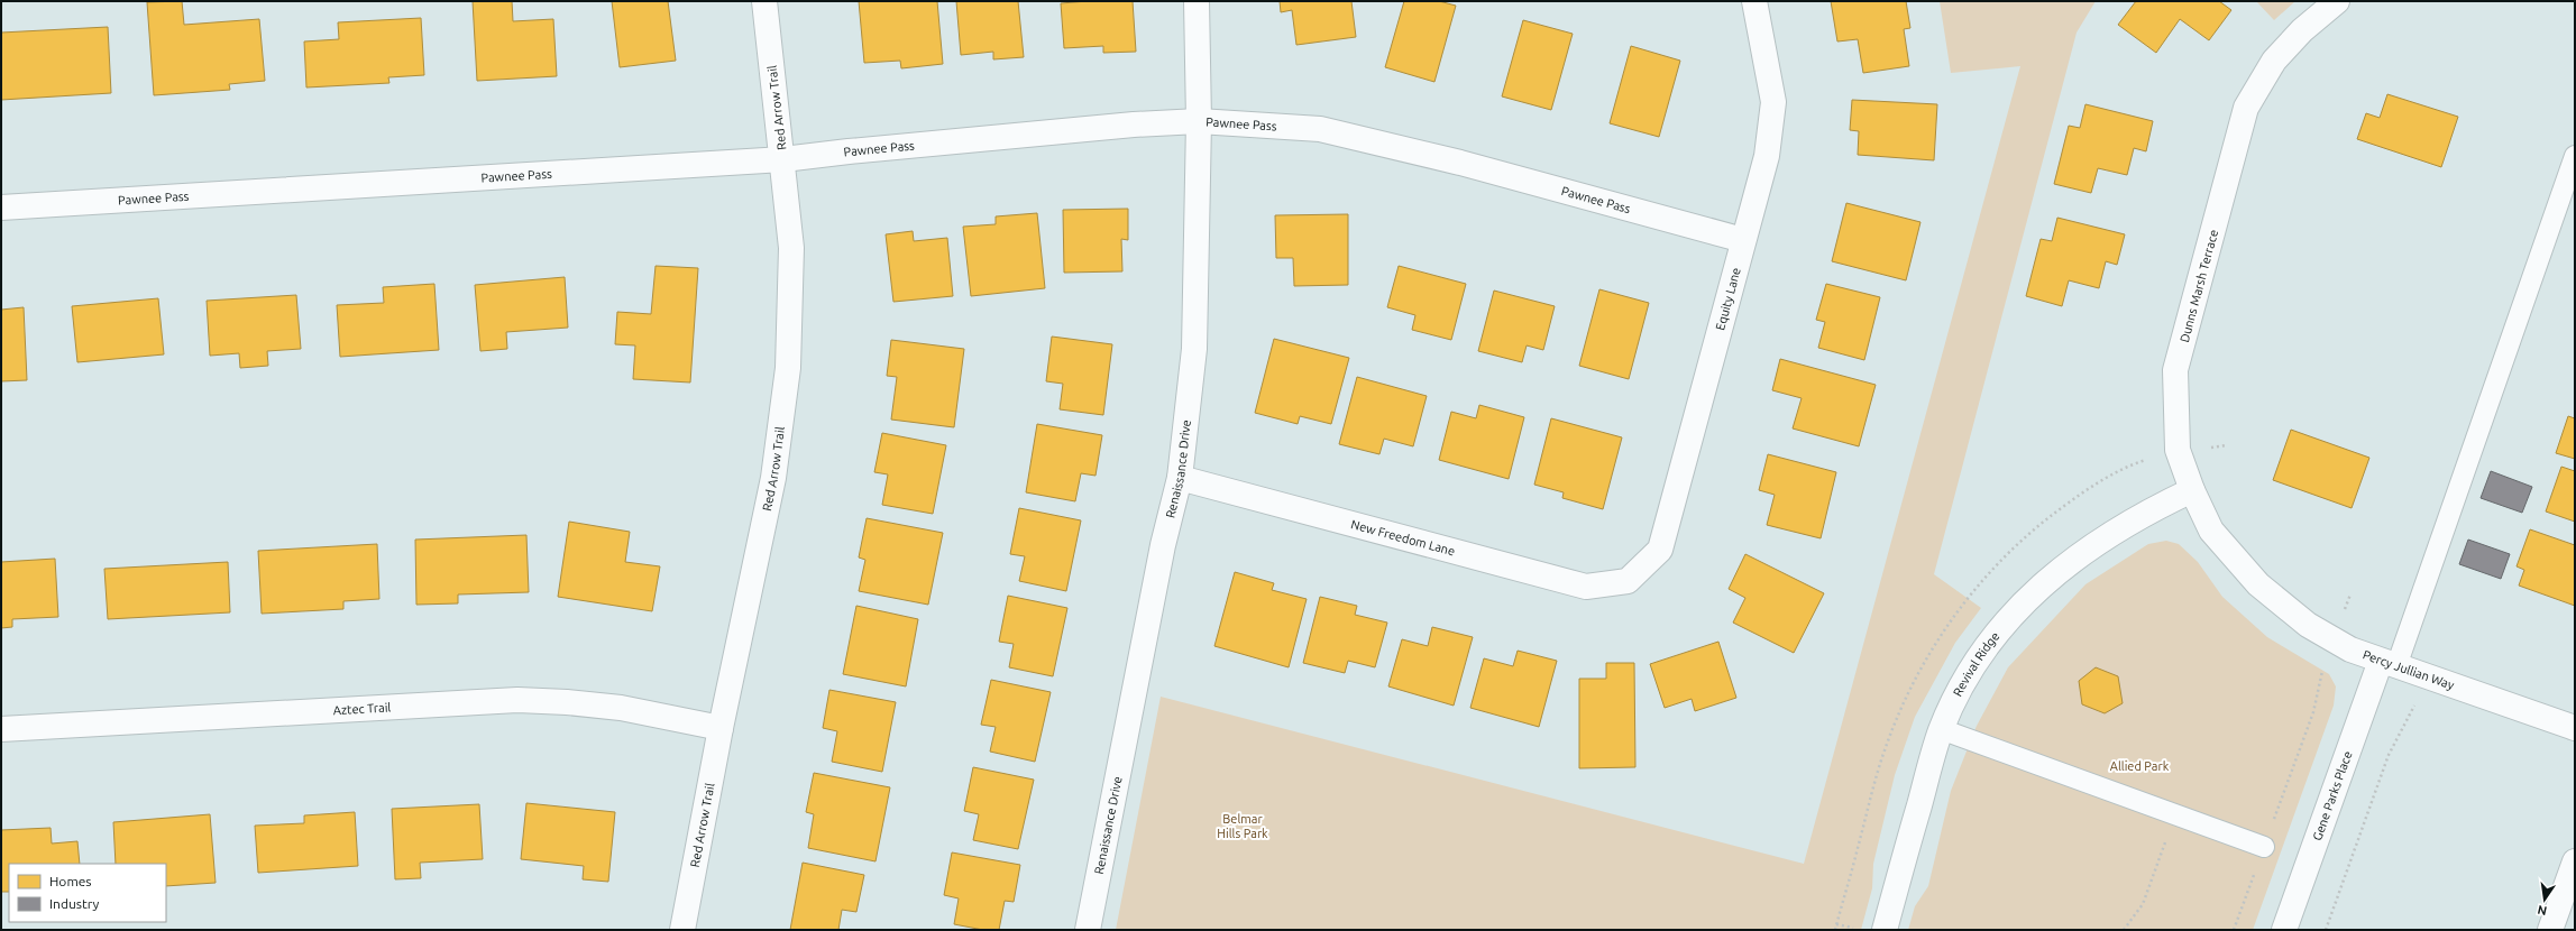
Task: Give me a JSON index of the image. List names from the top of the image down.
{
  "streets": {
    "street": [
      "Red Arrow Trail",
      "Pawnee Pass",
      "Dunns Marsh Terrace",
      "Equity Lane",
      "Renaissance Drive",
      "New Freedom Lane",
      "Revival Ridge",
      "Percy Jullian Way",
      "Aztec Trail",
      "Gene Parks Place"
    ]
  },
  "crossings": [
    ["Red Arrow Trail", "Pawnee Pass"],
    ["Red Arrow Trail", "Aztec Trail"],
    ["Pawnee Pass", "Equity Lane"],
    ["Pawnee Pass", "Renaissance Drive"],
    ["Dunns Marsh Terrace", "Revival Ridge"],
    ["Dunns Marsh Terrace", "Percy Jullian Way"],
    ["Equity Lane", "New Freedom Lane"],
    ["Renaissance Drive", "New Freedom Lane"],
    ["Percy Jullian Way", "Gene Parks Place"]
  ],
  "parks": ["Allied Park", "Belmar Hills Park"],
  "legend": ["Homes", "Industry"],
  "north": "bottom"
}
